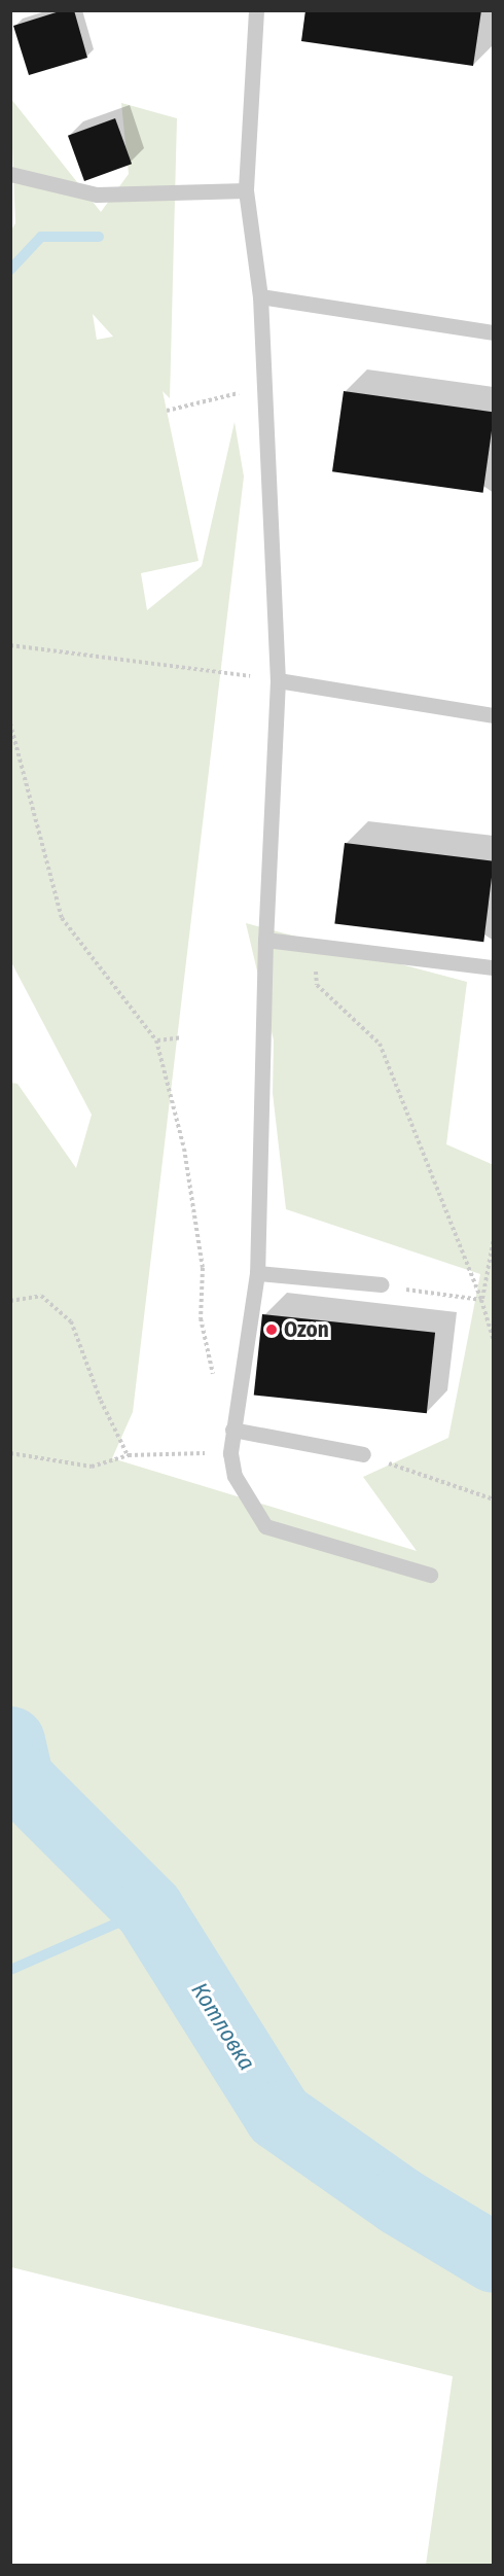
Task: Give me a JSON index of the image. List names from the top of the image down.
{
  "water": ["Котловка"],
  "places": ["Ozon"]
}
